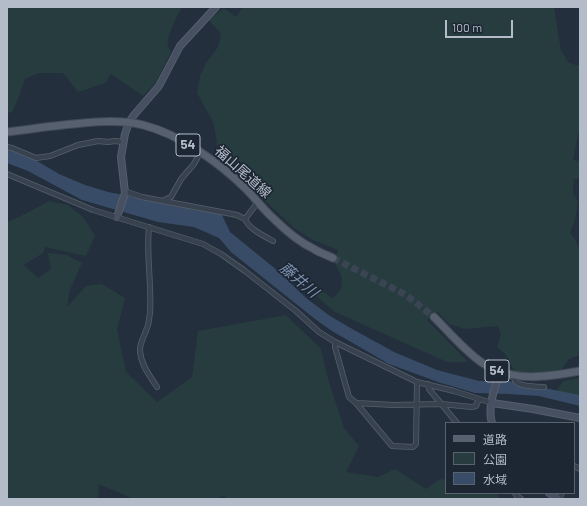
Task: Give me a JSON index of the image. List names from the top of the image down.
{
  "streets": {
    "main road": ["54", "福山尾道線"]
  },
  "water": ["藤井川"],
  "legend": ["道路", "公園", "水域"],
  "scale_bar": "100 m"
}
